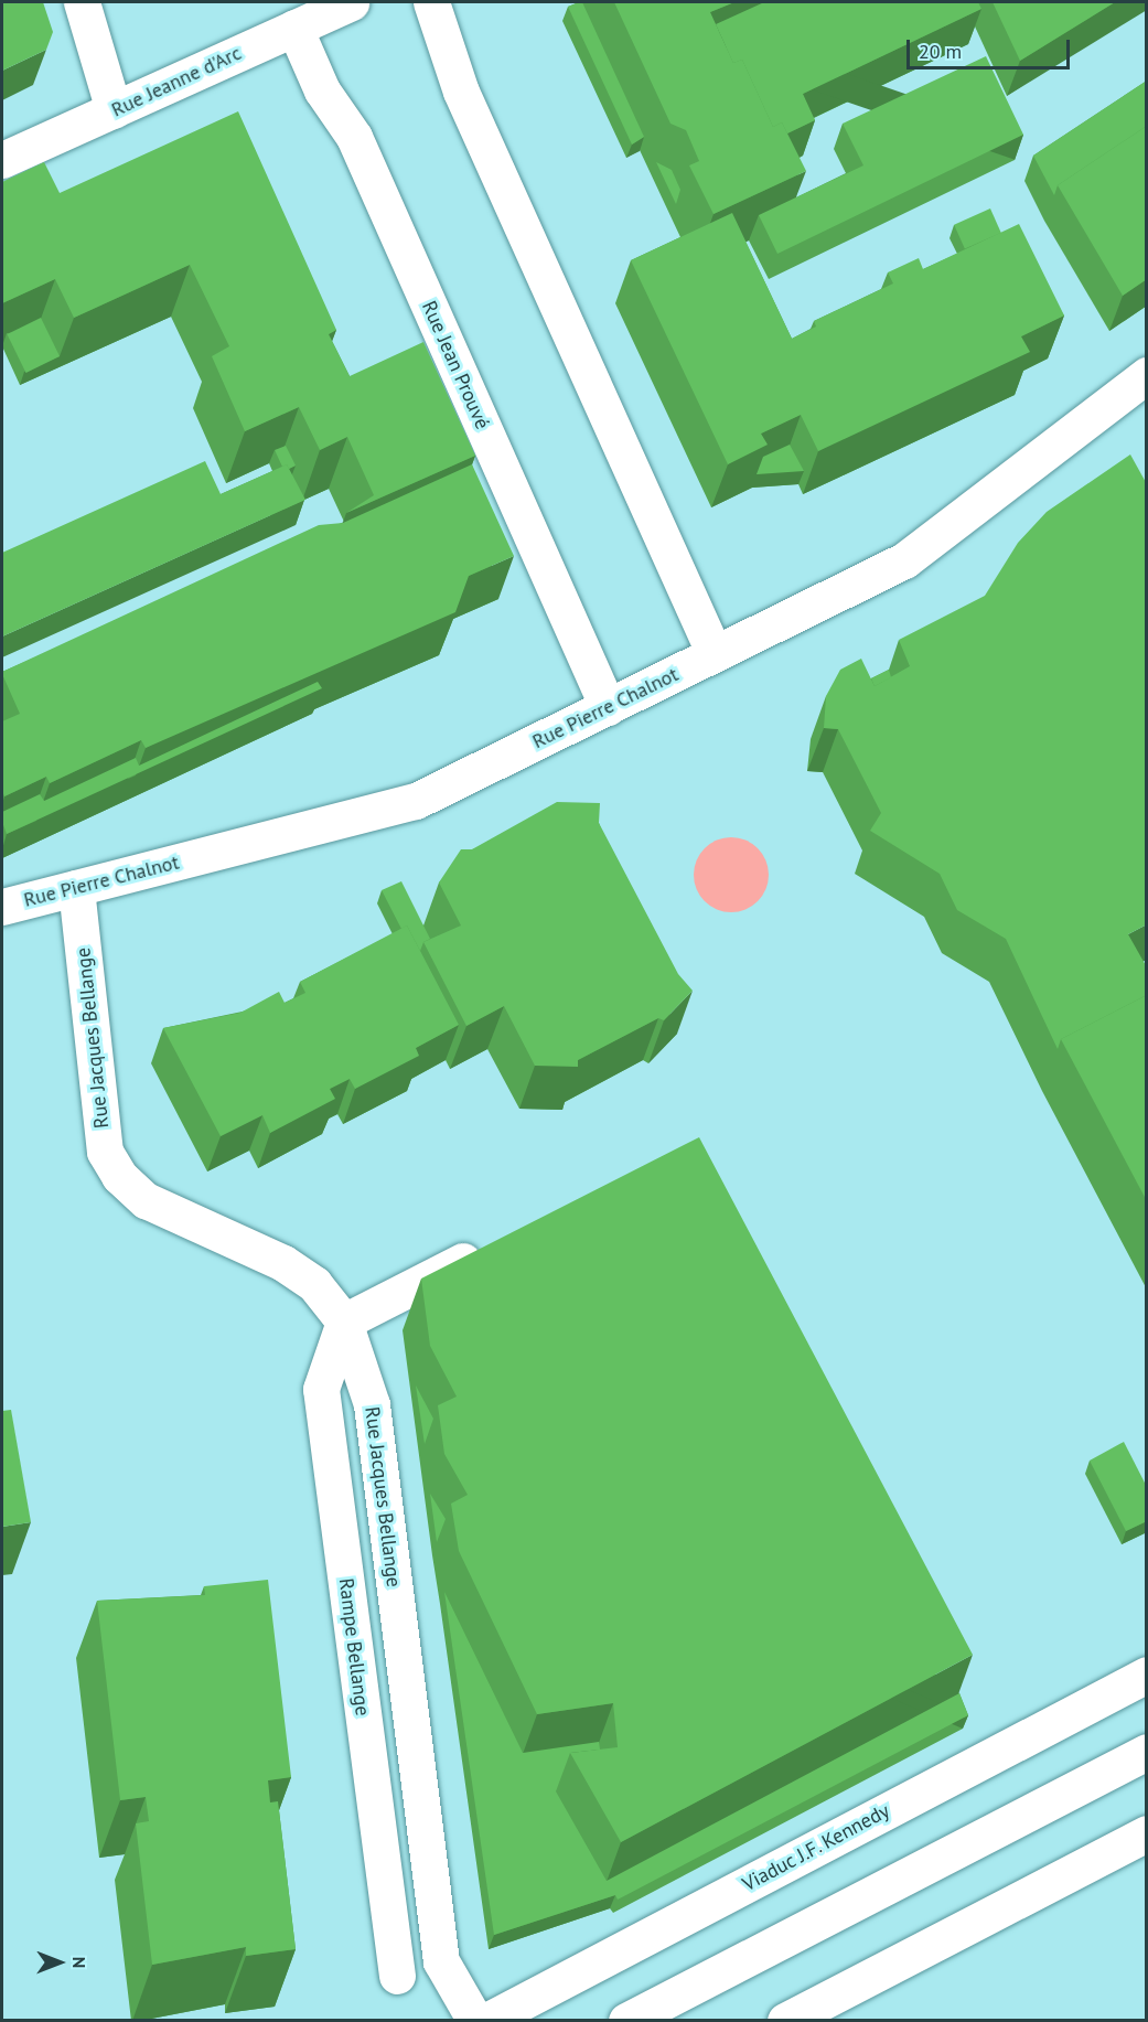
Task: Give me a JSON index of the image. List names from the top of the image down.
{
  "streets": {
    "street": [
      "Rue Jeanne d'Arc",
      "Rue Jean Prouvé",
      "Rue Pierre Chalnot",
      "Rue Jacques Bellange",
      "Rampe Bellange",
      "Viaduc J.F. Kennedy"
    ]
  },
  "crossings": [
    ["Rue Jeanne d'Arc", "Rue Jean Prouvé"],
    ["Rue Jean Prouvé", "Rue Pierre Chalnot"],
    ["Rue Pierre Chalnot", "Rue Jacques Bellange"],
    ["Rue Jacques Bellange", "Rampe Bellange"]
  ],
  "scale_bar": "20 m",
  "north": "right"
}
